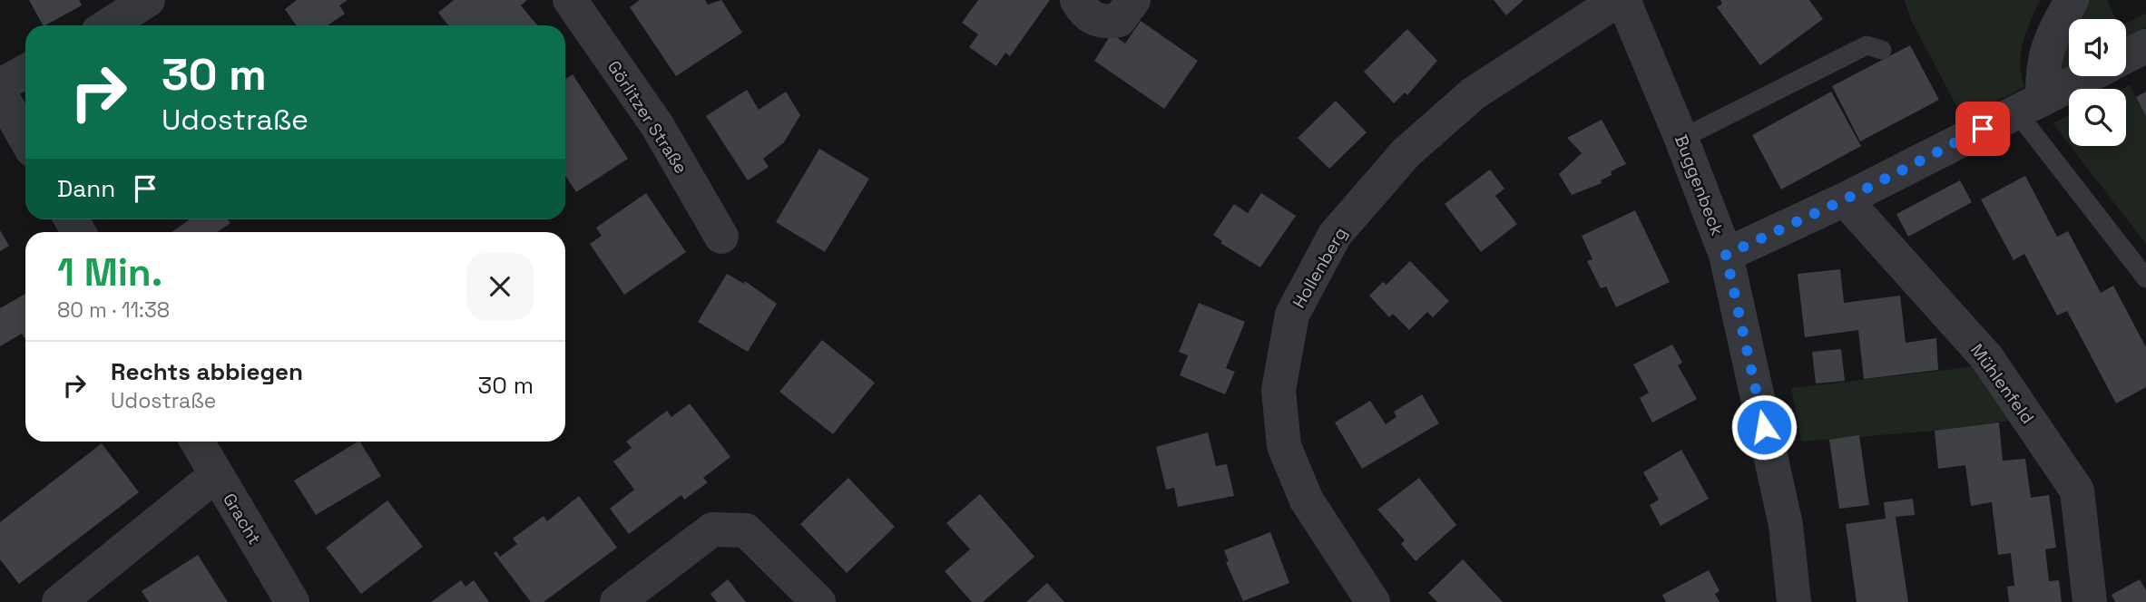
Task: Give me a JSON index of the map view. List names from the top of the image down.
{
  "streets": {
    "street": [
      "Görlitzer Straße",
      "Buggenbeck",
      "Hollenberg",
      "Mühlenfeld",
      "Gracht"
    ]
  },
  "page": {
    "turn": ["30 m", "Udostraße"],
    "then": "Dann",
    "heading": ["1 Min.", "80 m · 11:38"],
    "list": [
      {
        "name": "Rechts abbiegen",
        "note": "Udostraße",
        "value": "30 m"
      }
    ]
  }
}
